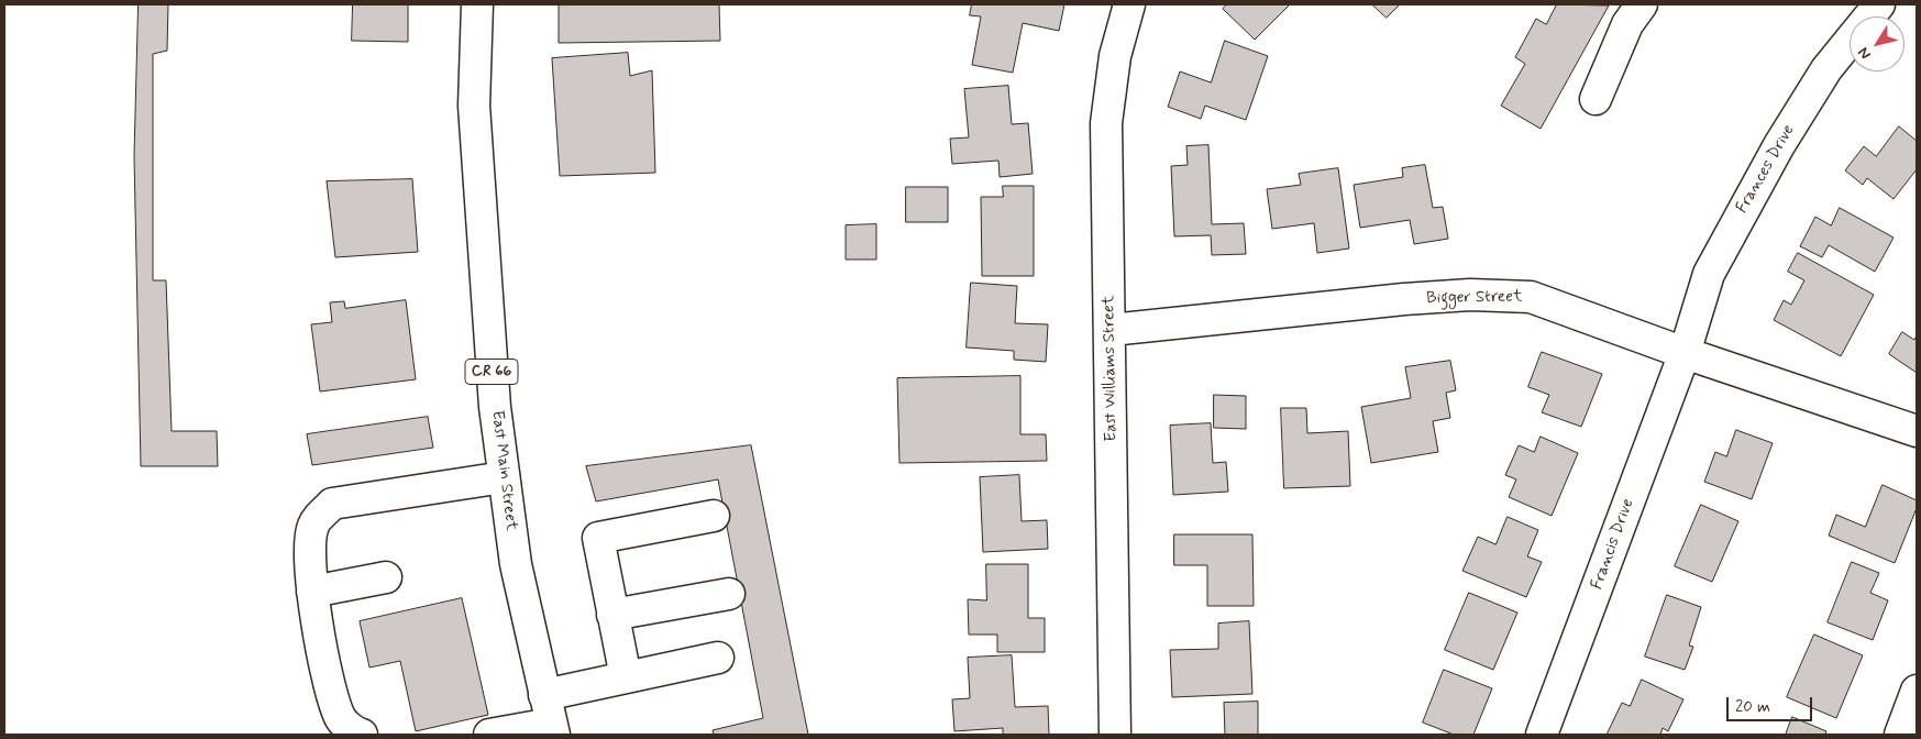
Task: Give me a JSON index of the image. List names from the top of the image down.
{
  "streets": {
    "street": [
      "Frances Drive",
      "Bigger Street",
      "East Williams Street",
      "CR 66",
      "East Main Street",
      "Francis Drive"
    ]
  },
  "crossings": [
    ["Frances Drive", "Bigger Street"],
    ["Frances Drive", "Francis Drive"],
    ["Bigger Street", "East Williams Street"],
    ["Bigger Street", "Francis Drive"]
  ],
  "scale_bar": "20 m",
  "north": "bottom left"
}
